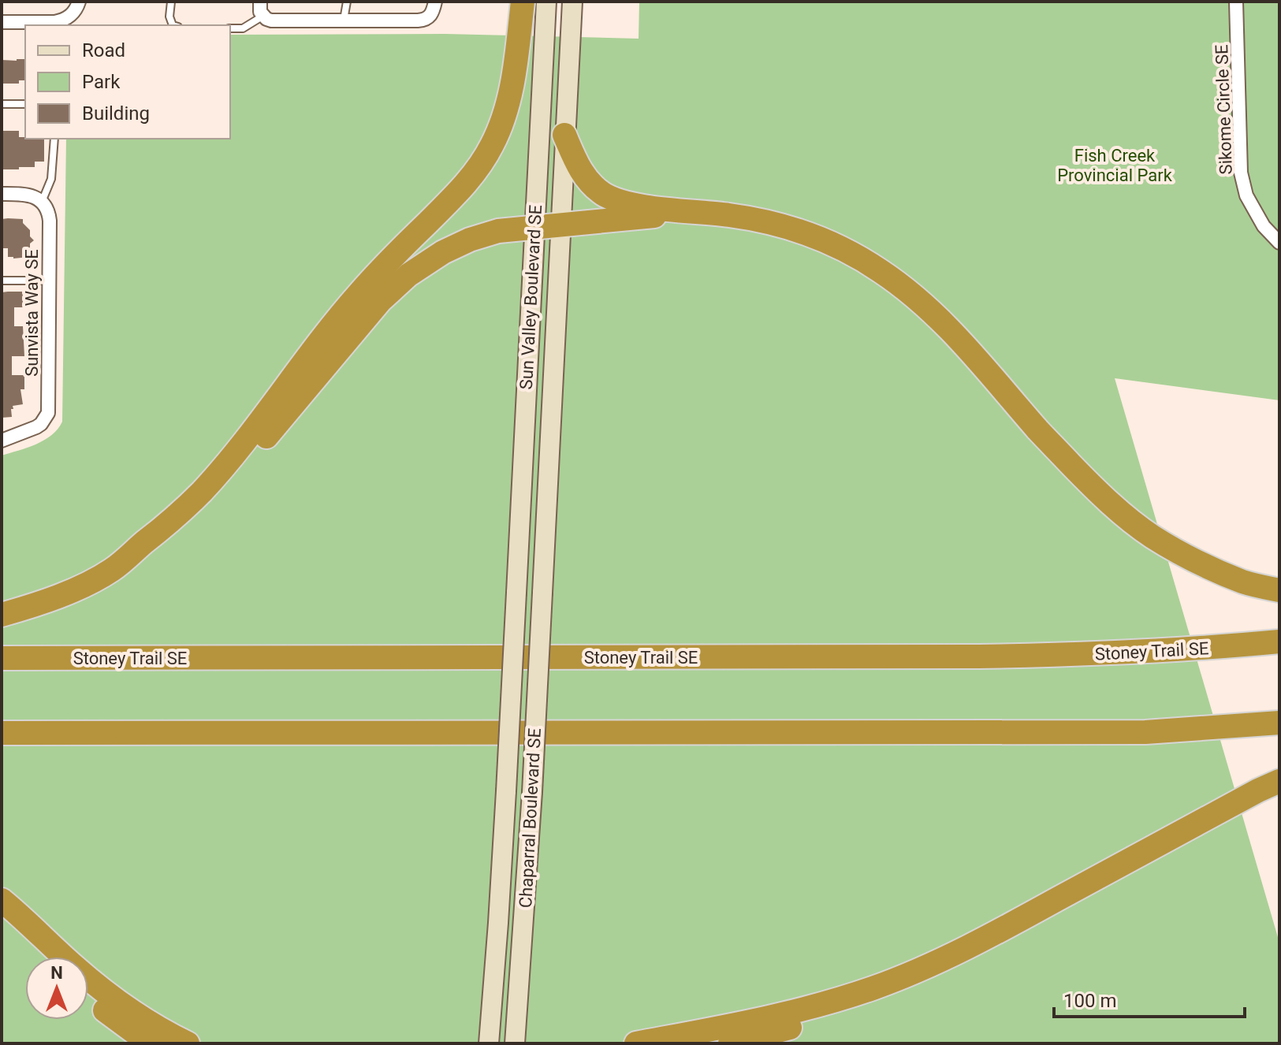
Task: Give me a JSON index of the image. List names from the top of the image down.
{
  "streets": {
    "highway": ["Stoney Trail SE"],
    "main road": ["Sun Valley Boulevard SE", "Chaparral Boulevard SE"],
    "street": ["Sikome Circle SE", "Sunvista Way SE"]
  },
  "crossings": [
    ["Sun Valley Boulevard SE", "Chaparral Boulevard SE"]
  ],
  "parks": ["Fish Creek Provincial Park"],
  "legend": ["Road", "Park", "Building"],
  "scale_bar": "100 m",
  "north": "top"
}
